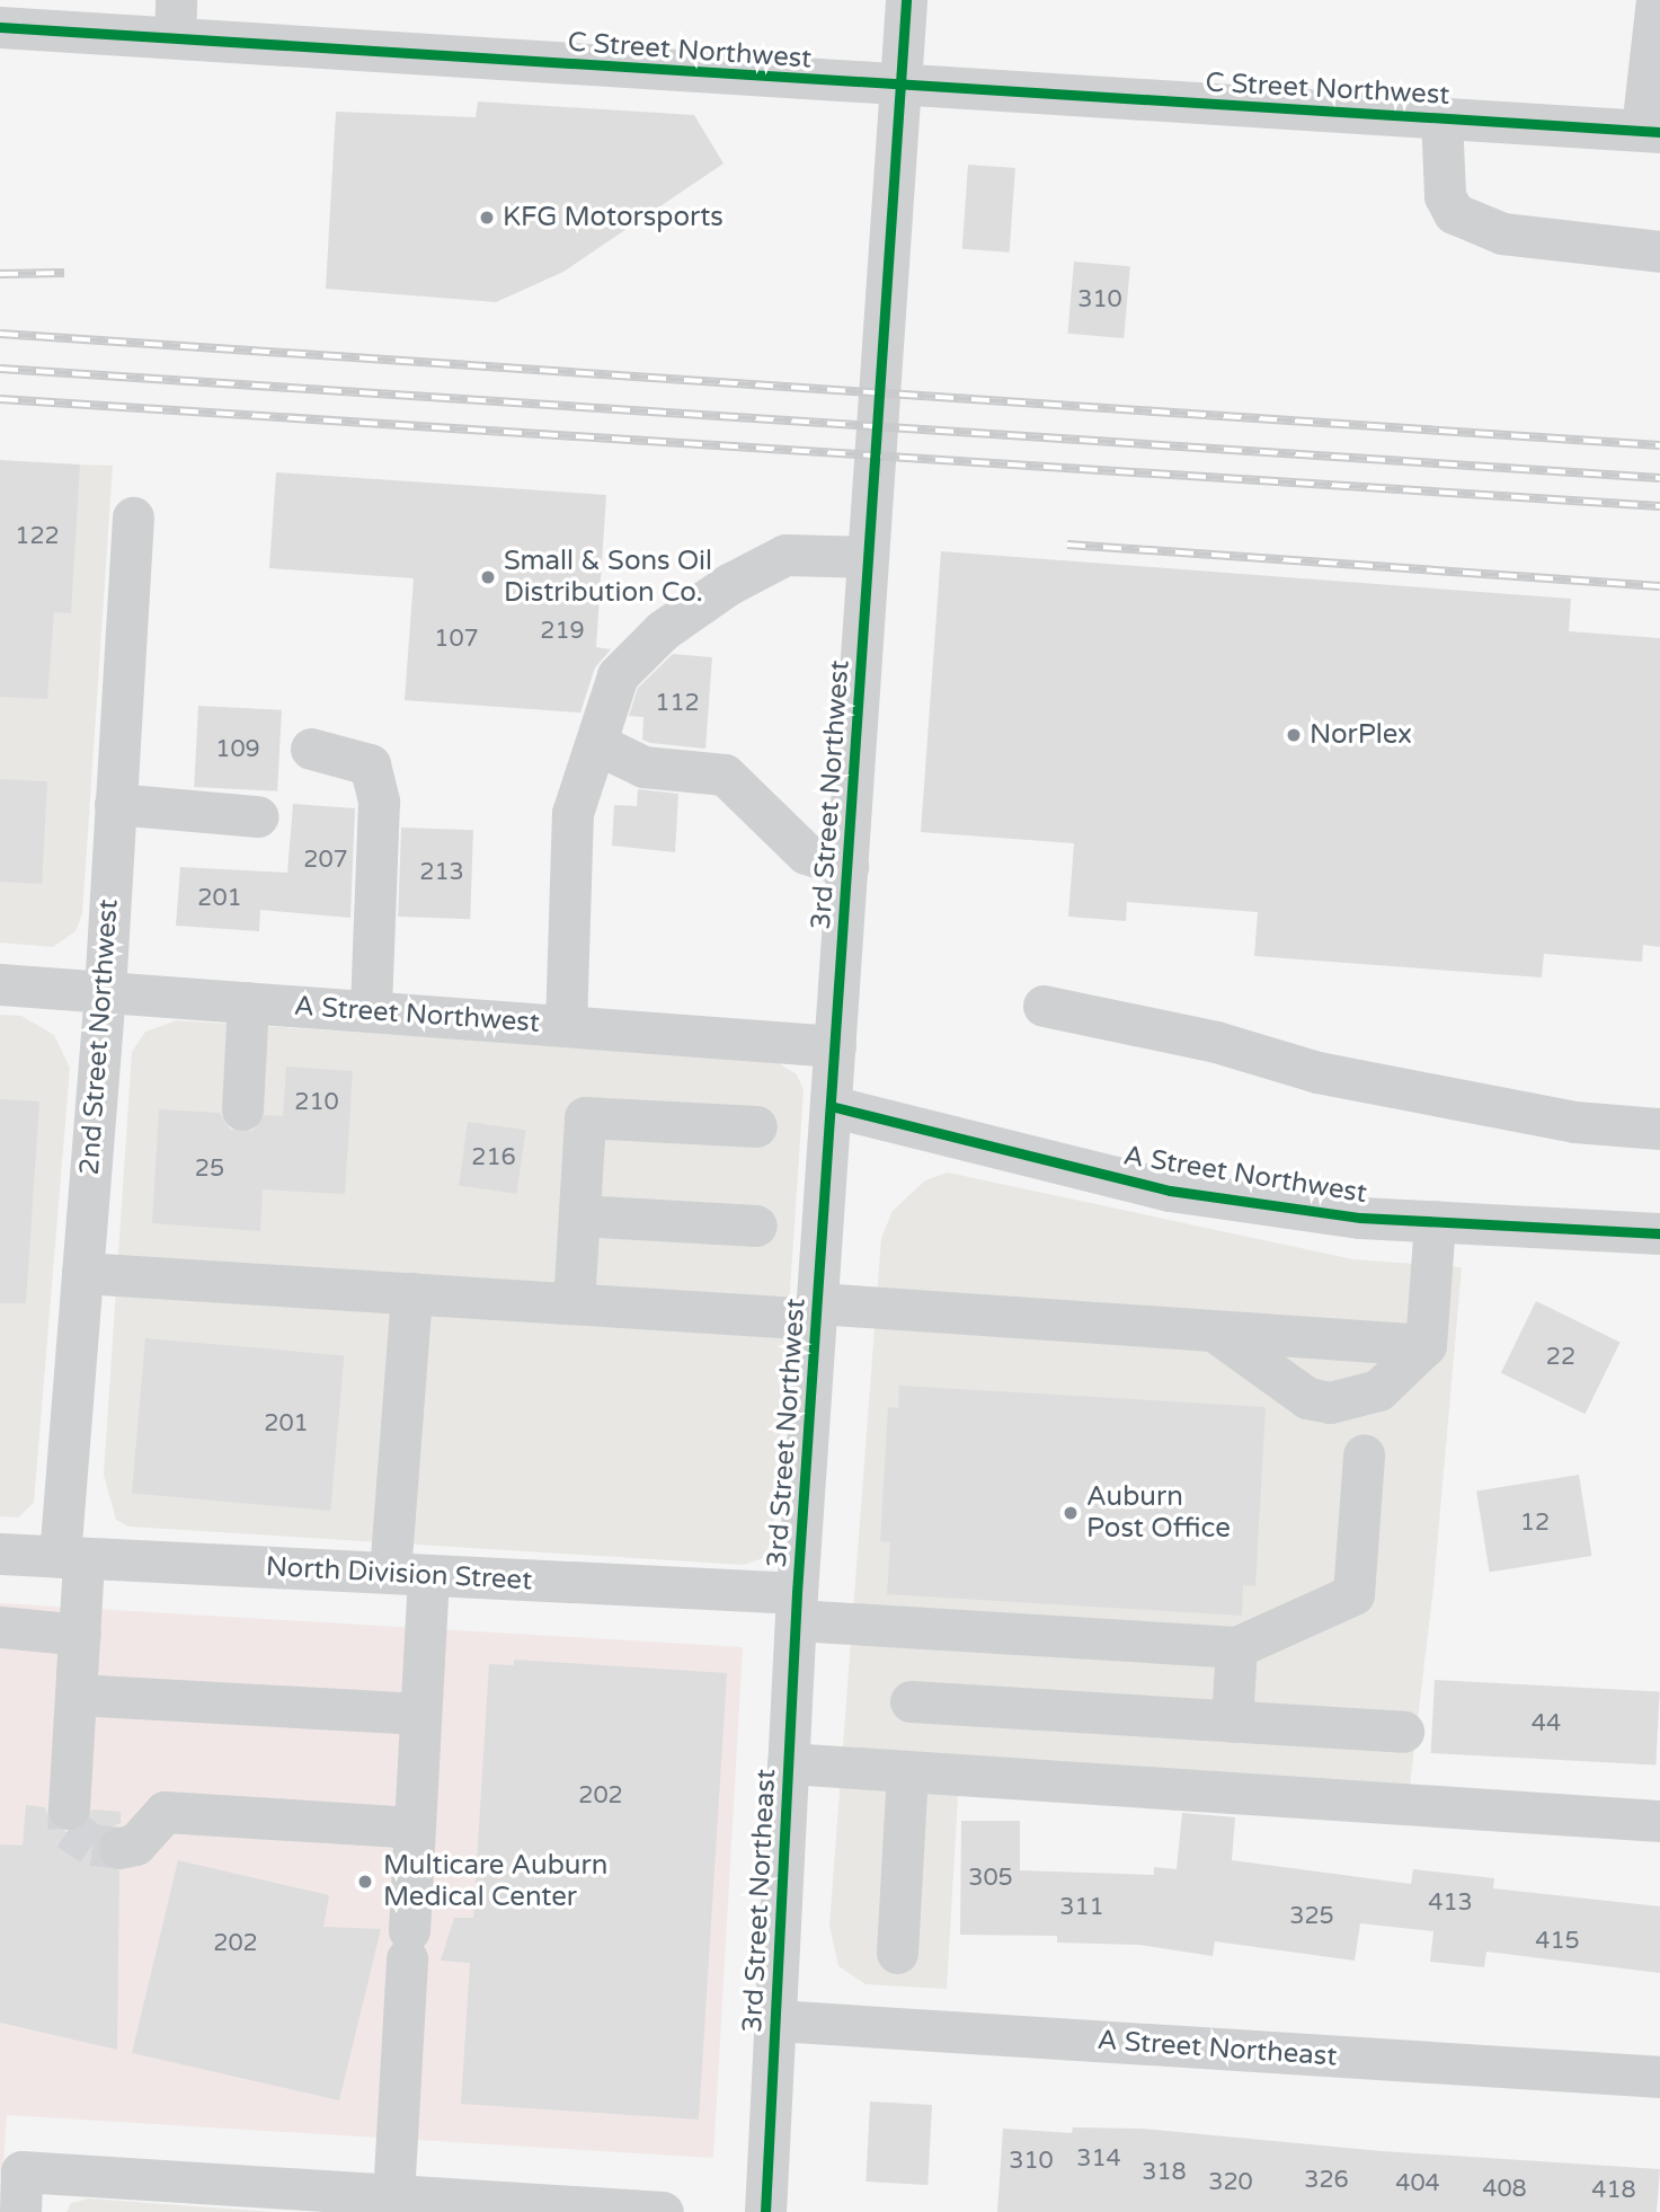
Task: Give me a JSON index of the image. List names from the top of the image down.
{
  "streets": {
    "street": [
      "C Street Northwest",
      "3rd Street Northwest",
      "A Street Northwest",
      "2nd Street Northwest",
      "North Division Street",
      "3rd Street Northeast",
      "A Street Northeast"
    ]
  },
  "crossings": [
    ["C Street Northwest", "3rd Street Northwest"],
    ["3rd Street Northwest", "A Street Northwest"],
    ["3rd Street Northwest", "North Division Street"],
    ["3rd Street Northwest", "3rd Street Northeast"],
    ["A Street Northwest", "2nd Street Northwest"],
    ["2nd Street Northwest", "North Division Street"],
    ["North Division Street", "3rd Street Northeast"],
    ["3rd Street Northeast", "A Street Northeast"]
  ],
  "places": [
    "KFG Motorsports",
    "Small & Sons Oil Distribution Co.",
    "NorPlex",
    "Auburn Post Office",
    "Multicare Auburn Medical Center"
  ],
  "house_numbers": [
    "310",
    "122",
    "219",
    "107",
    "112",
    "109",
    "207",
    "213",
    "201",
    "210",
    "216",
    "25",
    "22",
    "201",
    "12",
    "44",
    "202",
    "305",
    "413",
    "311",
    "325",
    "415",
    "202",
    "314",
    "310",
    "318",
    "326",
    "320",
    "404",
    "408",
    "418"
  ]
}
